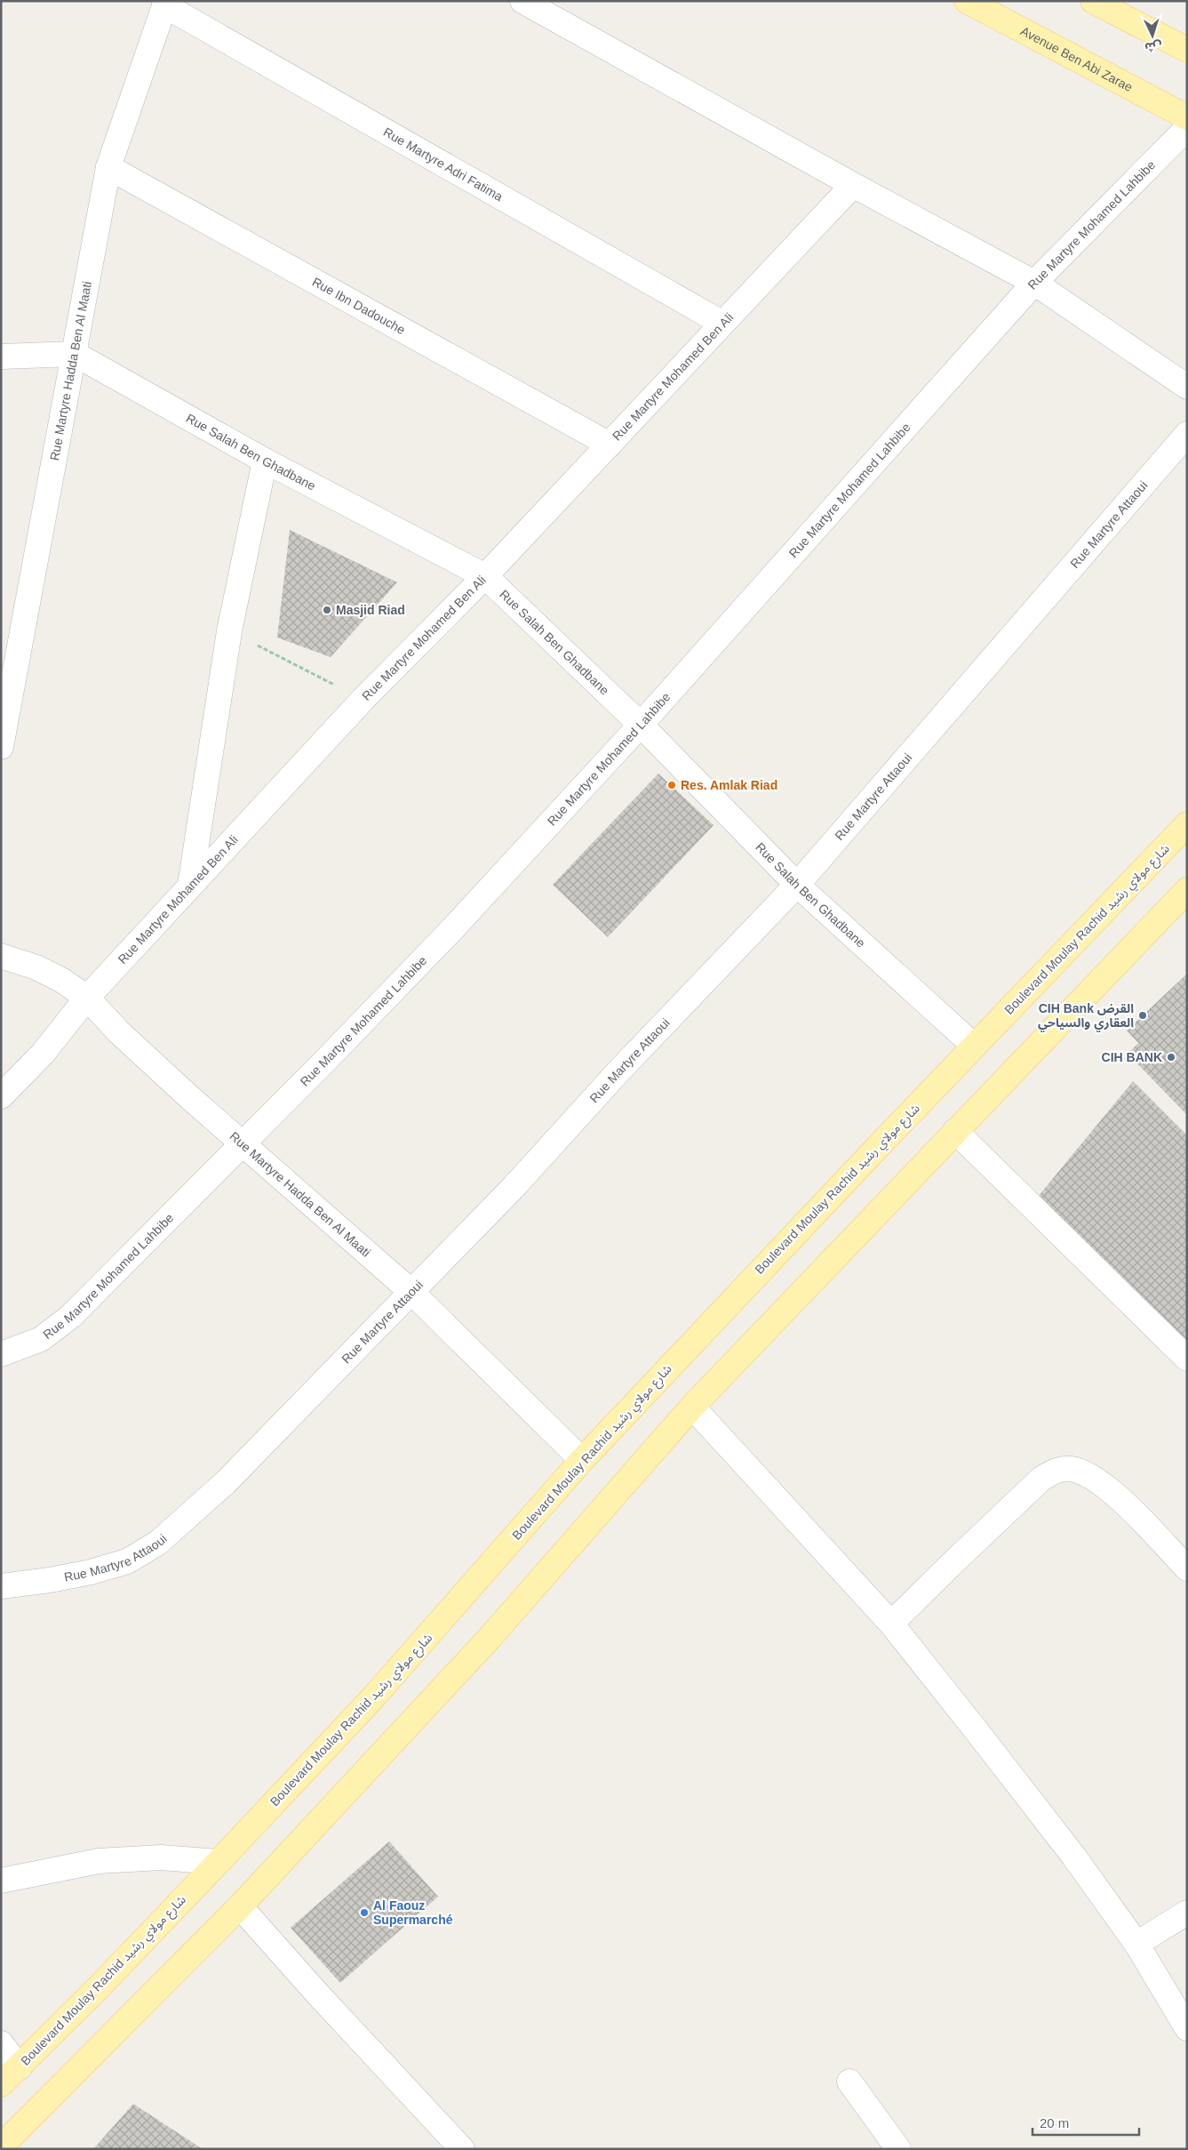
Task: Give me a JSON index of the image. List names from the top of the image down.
{
  "streets": {
    "main road": ["Avenue Ben Abi Zarae", "Boulevard Moulay Rachid شارع مولاي رشيد"],
    "street": [
      "Rue Martyre Adri Fatima",
      "Rue Martyre Mohamed Lahbibe",
      "Rue Ibn Dadouche",
      "Rue Martyre Hadda Ben Al Maati",
      "Rue Martyre Mohamed Ben Ali",
      "Rue Salah Ben Ghadbane",
      "Rue Martyre Attaoui"
    ]
  },
  "crossings": [
    ["Rue Martyre Adri Fatima", "Rue Martyre Hadda Ben Al Maati"],
    ["Rue Martyre Adri Fatima", "Rue Martyre Mohamed Ben Ali"],
    ["Rue Martyre Mohamed Lahbibe", "Rue Martyre Hadda Ben Al Maati"],
    ["Rue Martyre Mohamed Lahbibe", "Rue Salah Ben Ghadbane"],
    ["Rue Ibn Dadouche", "Rue Martyre Hadda Ben Al Maati"],
    ["Rue Ibn Dadouche", "Rue Martyre Mohamed Ben Ali"],
    ["Rue Martyre Hadda Ben Al Maati", "Rue Martyre Mohamed Ben Ali"],
    ["Rue Martyre Hadda Ben Al Maati", "Rue Salah Ben Ghadbane"],
    ["Rue Martyre Hadda Ben Al Maati", "Rue Martyre Attaoui"],
    ["Rue Martyre Hadda Ben Al Maati", "Boulevard Moulay Rachid شارع مولاي رشيد"],
    ["Rue Martyre Mohamed Ben Ali", "Rue Salah Ben Ghadbane"],
    ["Rue Salah Ben Ghadbane", "Rue Martyre Attaoui"],
    ["Rue Salah Ben Ghadbane", "Boulevard Moulay Rachid شارع مولاي رشيد"]
  ],
  "places": [
    "Masjid Riad",
    "Res. Amlak Riad",
    "CIH Bank القرض العقاري والسياحي",
    "CIH BANK",
    "Al Faouz Supermarché"
  ],
  "scale_bar": "20 m",
  "north": "bottom"
}
